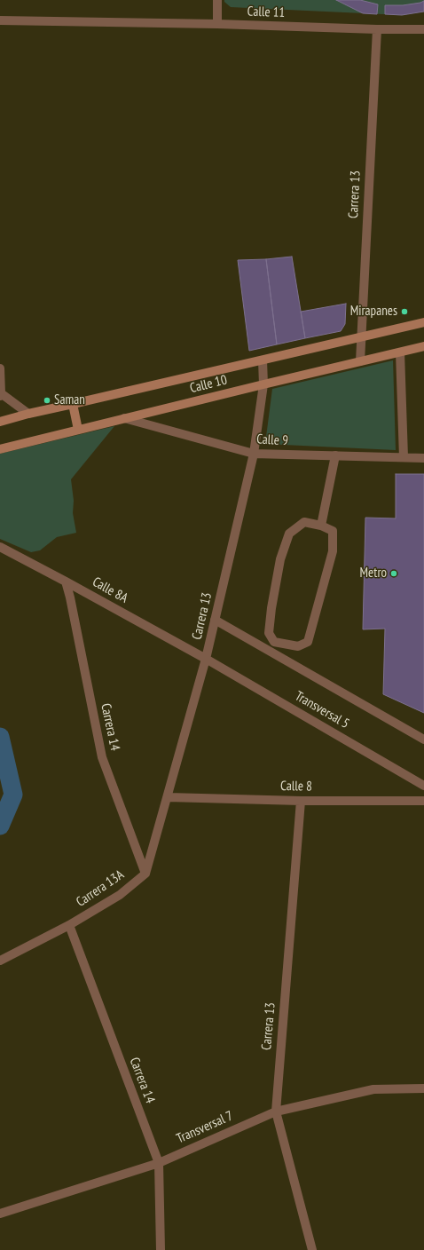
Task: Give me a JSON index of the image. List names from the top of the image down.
{
  "streets": {
    "main road": ["Calle 10"],
    "street": [
      "Calle 11",
      "Carrera 13",
      "Calle 9",
      "Calle 8A",
      "Transversal 5",
      "Carrera 14",
      "Calle 8",
      "Carrera 13A",
      "Transversal 7"
    ]
  },
  "crossings": [
    ["Calle 11", "Carrera 13"],
    ["Carrera 13", "Calle 10"],
    ["Carrera 13", "Calle 9"],
    ["Carrera 13", "Calle 8A"],
    ["Carrera 13", "Transversal 5"],
    ["Carrera 13", "Carrera 14"],
    ["Carrera 13", "Calle 8"],
    ["Carrera 13", "Carrera 13A"],
    ["Carrera 13", "Transversal 7"],
    ["Calle 10", "Calle 9"],
    ["Calle 8A", "Transversal 5"],
    ["Calle 8A", "Carrera 14"],
    ["Carrera 14", "Carrera 13A"],
    ["Carrera 14", "Transversal 7"]
  ],
  "places": ["Mirapanes", "Saman", "Metro"]
}
